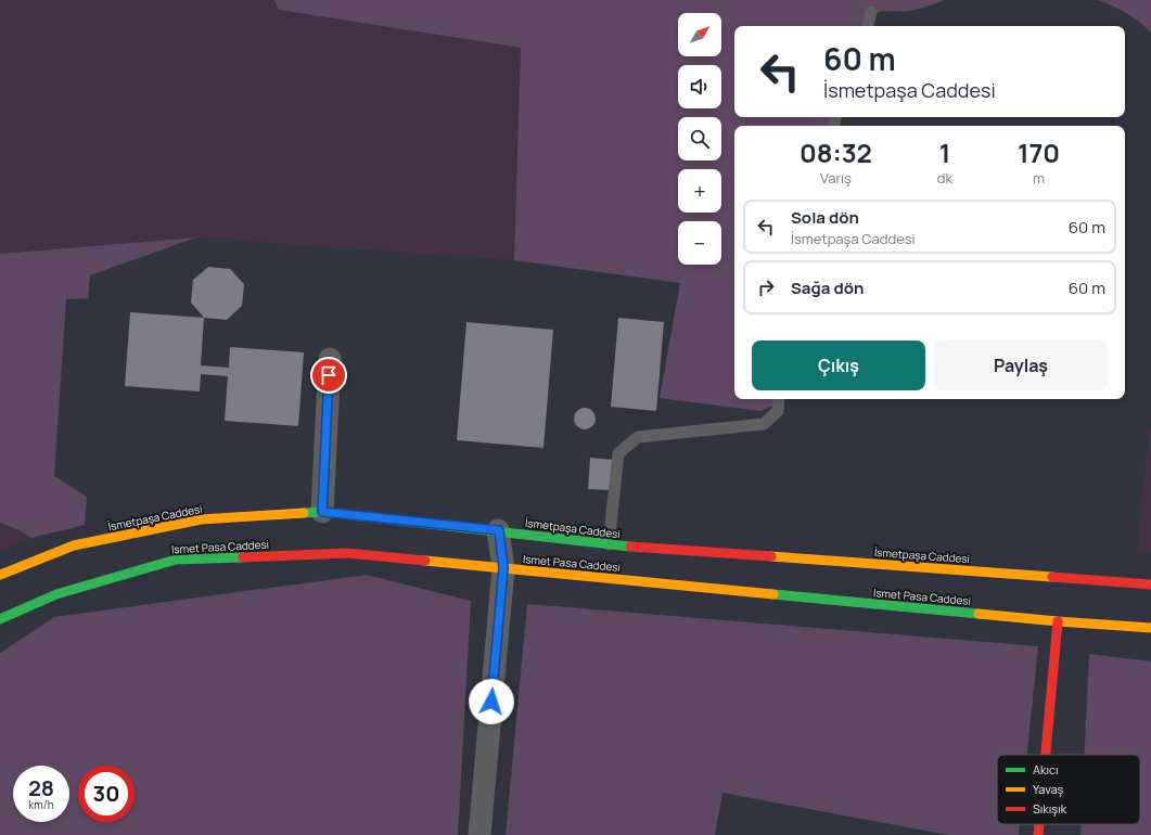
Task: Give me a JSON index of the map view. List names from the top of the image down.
{
  "streets": {
    "main road": ["İsmetpaşa Caddesi", "Ismet Pasa Caddesi"]
  },
  "legend": ["Akıcı", "Yavaş", "Sıkışık"],
  "north": "top right",
  "page": {
    "map_buttons": ["+", "−"],
    "turn": ["60 m", "İsmetpaşa Caddesi"],
    "eta": [
      "08:32",
      "Varış",
      "1",
      "dk",
      "170",
      "m"
    ],
    "list": [
      {
        "name": "Sola dön",
        "note": "İsmetpaşa Caddesi",
        "value": "60 m"
      },
      {
        "name": "Sağa dön",
        "value": "60 m"
      }
    ],
    "buttons": ["Çıkış", "Paylaş"],
    "speed": "28 km/h",
    "limit": "30"
  }
}
